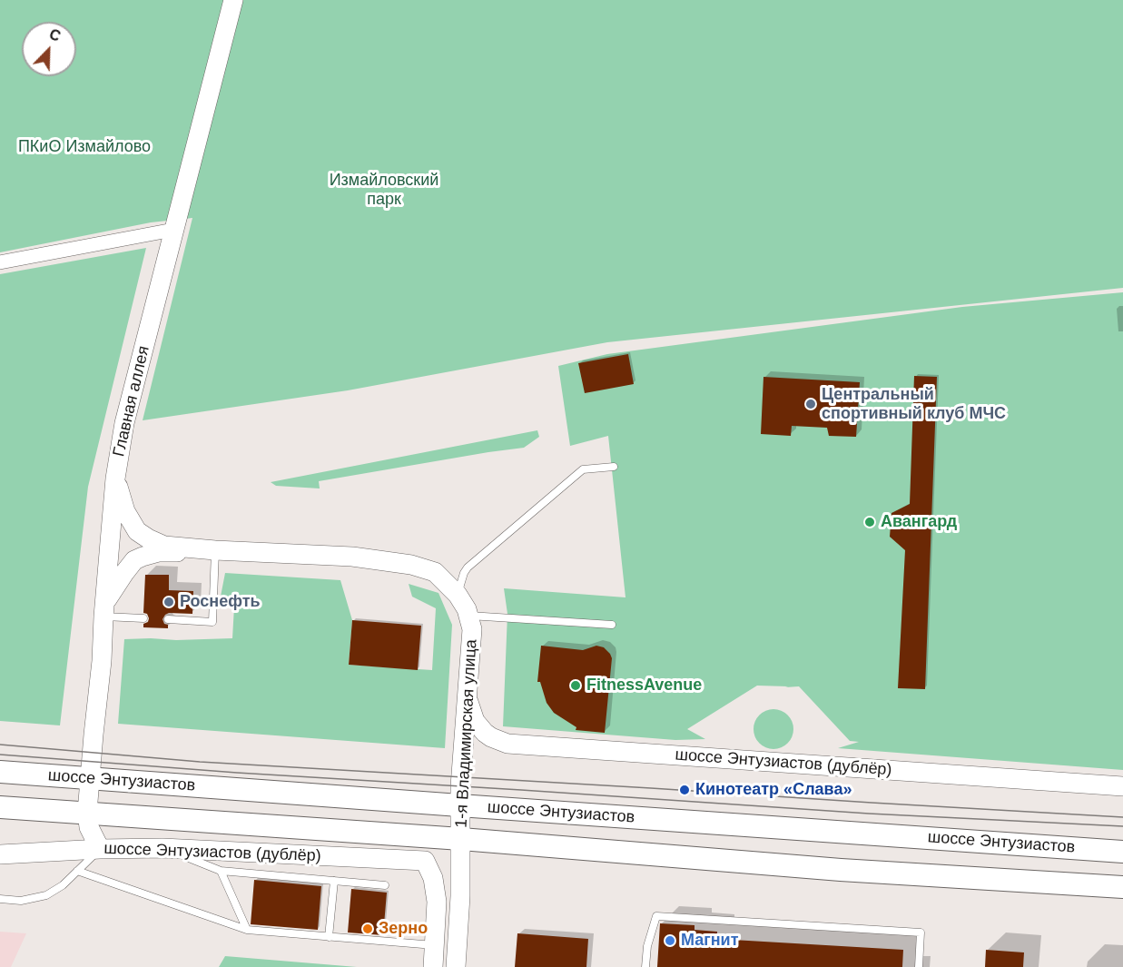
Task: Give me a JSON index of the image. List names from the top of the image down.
{
  "streets": {
    "main road": [
      "Главная аллея",
      "1-я Владимирская улица",
      "шоссе Энтузиастов (дублёр)",
      "шоссе Энтузиастов"
    ]
  },
  "crossings": [
    ["Главная аллея", "1-я Владимирская улица"],
    ["Главная аллея", "шоссе Энтузиастов"],
    ["1-я Владимирская улица", "шоссе Энтузиастов (дублёр)"],
    ["1-я Владимирская улица", "шоссе Энтузиастов"],
    ["шоссе Энтузиастов (дублёр)", "шоссе Энтузиастов"]
  ],
  "parks": ["ПКиО Измайлово", "Измайловский парк"],
  "places": [
    "Центральный спортивный клуб МЧС",
    "Авангард",
    "Роснефть",
    "FitnessAvenue",
    "Кинотеатр «Слава»",
    "Зерно",
    "Магнит"
  ],
  "north": "top right"
}
